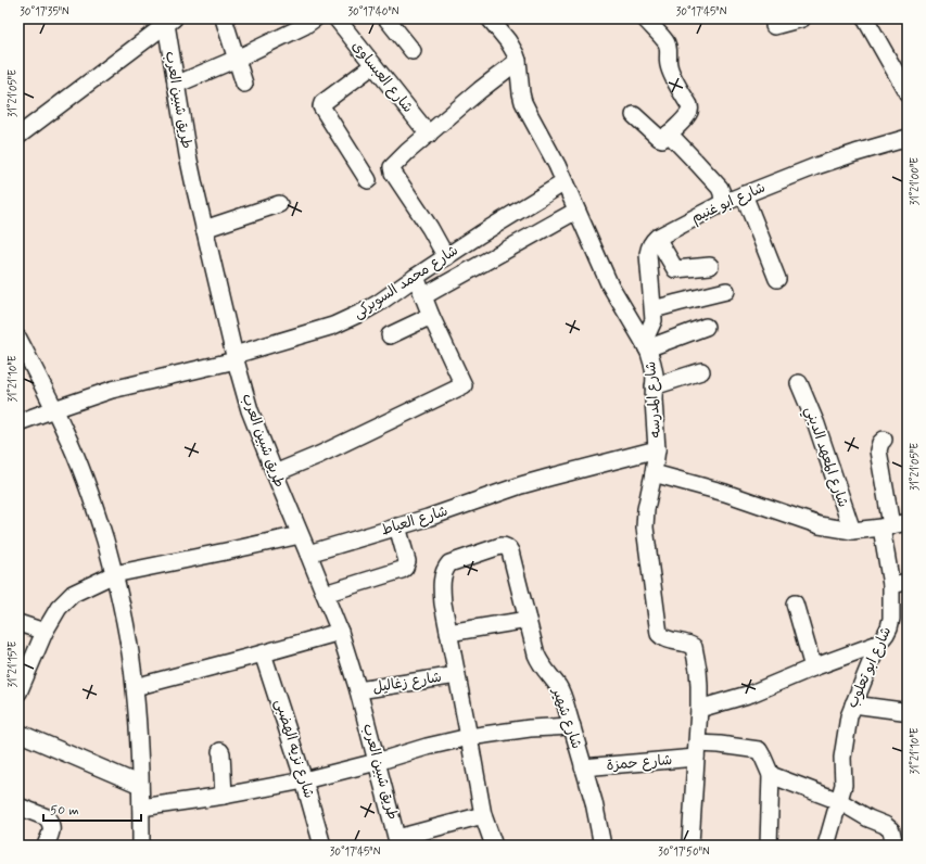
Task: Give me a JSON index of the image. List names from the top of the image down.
{
  "streets": {
    "street": [
      "شارع العبساوى",
      "طريق شبين العرب",
      "شارع ابو غنيم",
      "شارع محمد السوبركى",
      "شارع المدرسه",
      "شارع المعهد الديني",
      "شارع العياط",
      "شارع ابو تعلوب",
      "شارع زغاليل",
      "شارع شهير",
      "شارع نزيه الهضبى",
      "شارع حمزة"
    ]
  },
  "crossings": [
    ["طريق شبين العرب", "شارع محمد السوبركى"],
    ["طريق شبين العرب", "شارع العياط"],
    ["طريق شبين العرب", "شارع زغاليل"],
    ["شارع محمد السوبركى", "شارع المدرسه"],
    ["شارع المدرسه", "شارع العياط"],
    ["شارع شهير", "شارع حمزة"]
  ],
  "scale_bar": "50 m",
  "coordinates": [
    "30°17'35\"N",
    "30°17'40\"N",
    "30°17'45\"N",
    "31°21'05\"E",
    "31°21'00\"E",
    "31°21'10\"E",
    "31°21'15\"E",
    "30°17'50\"N"
  ]
}
